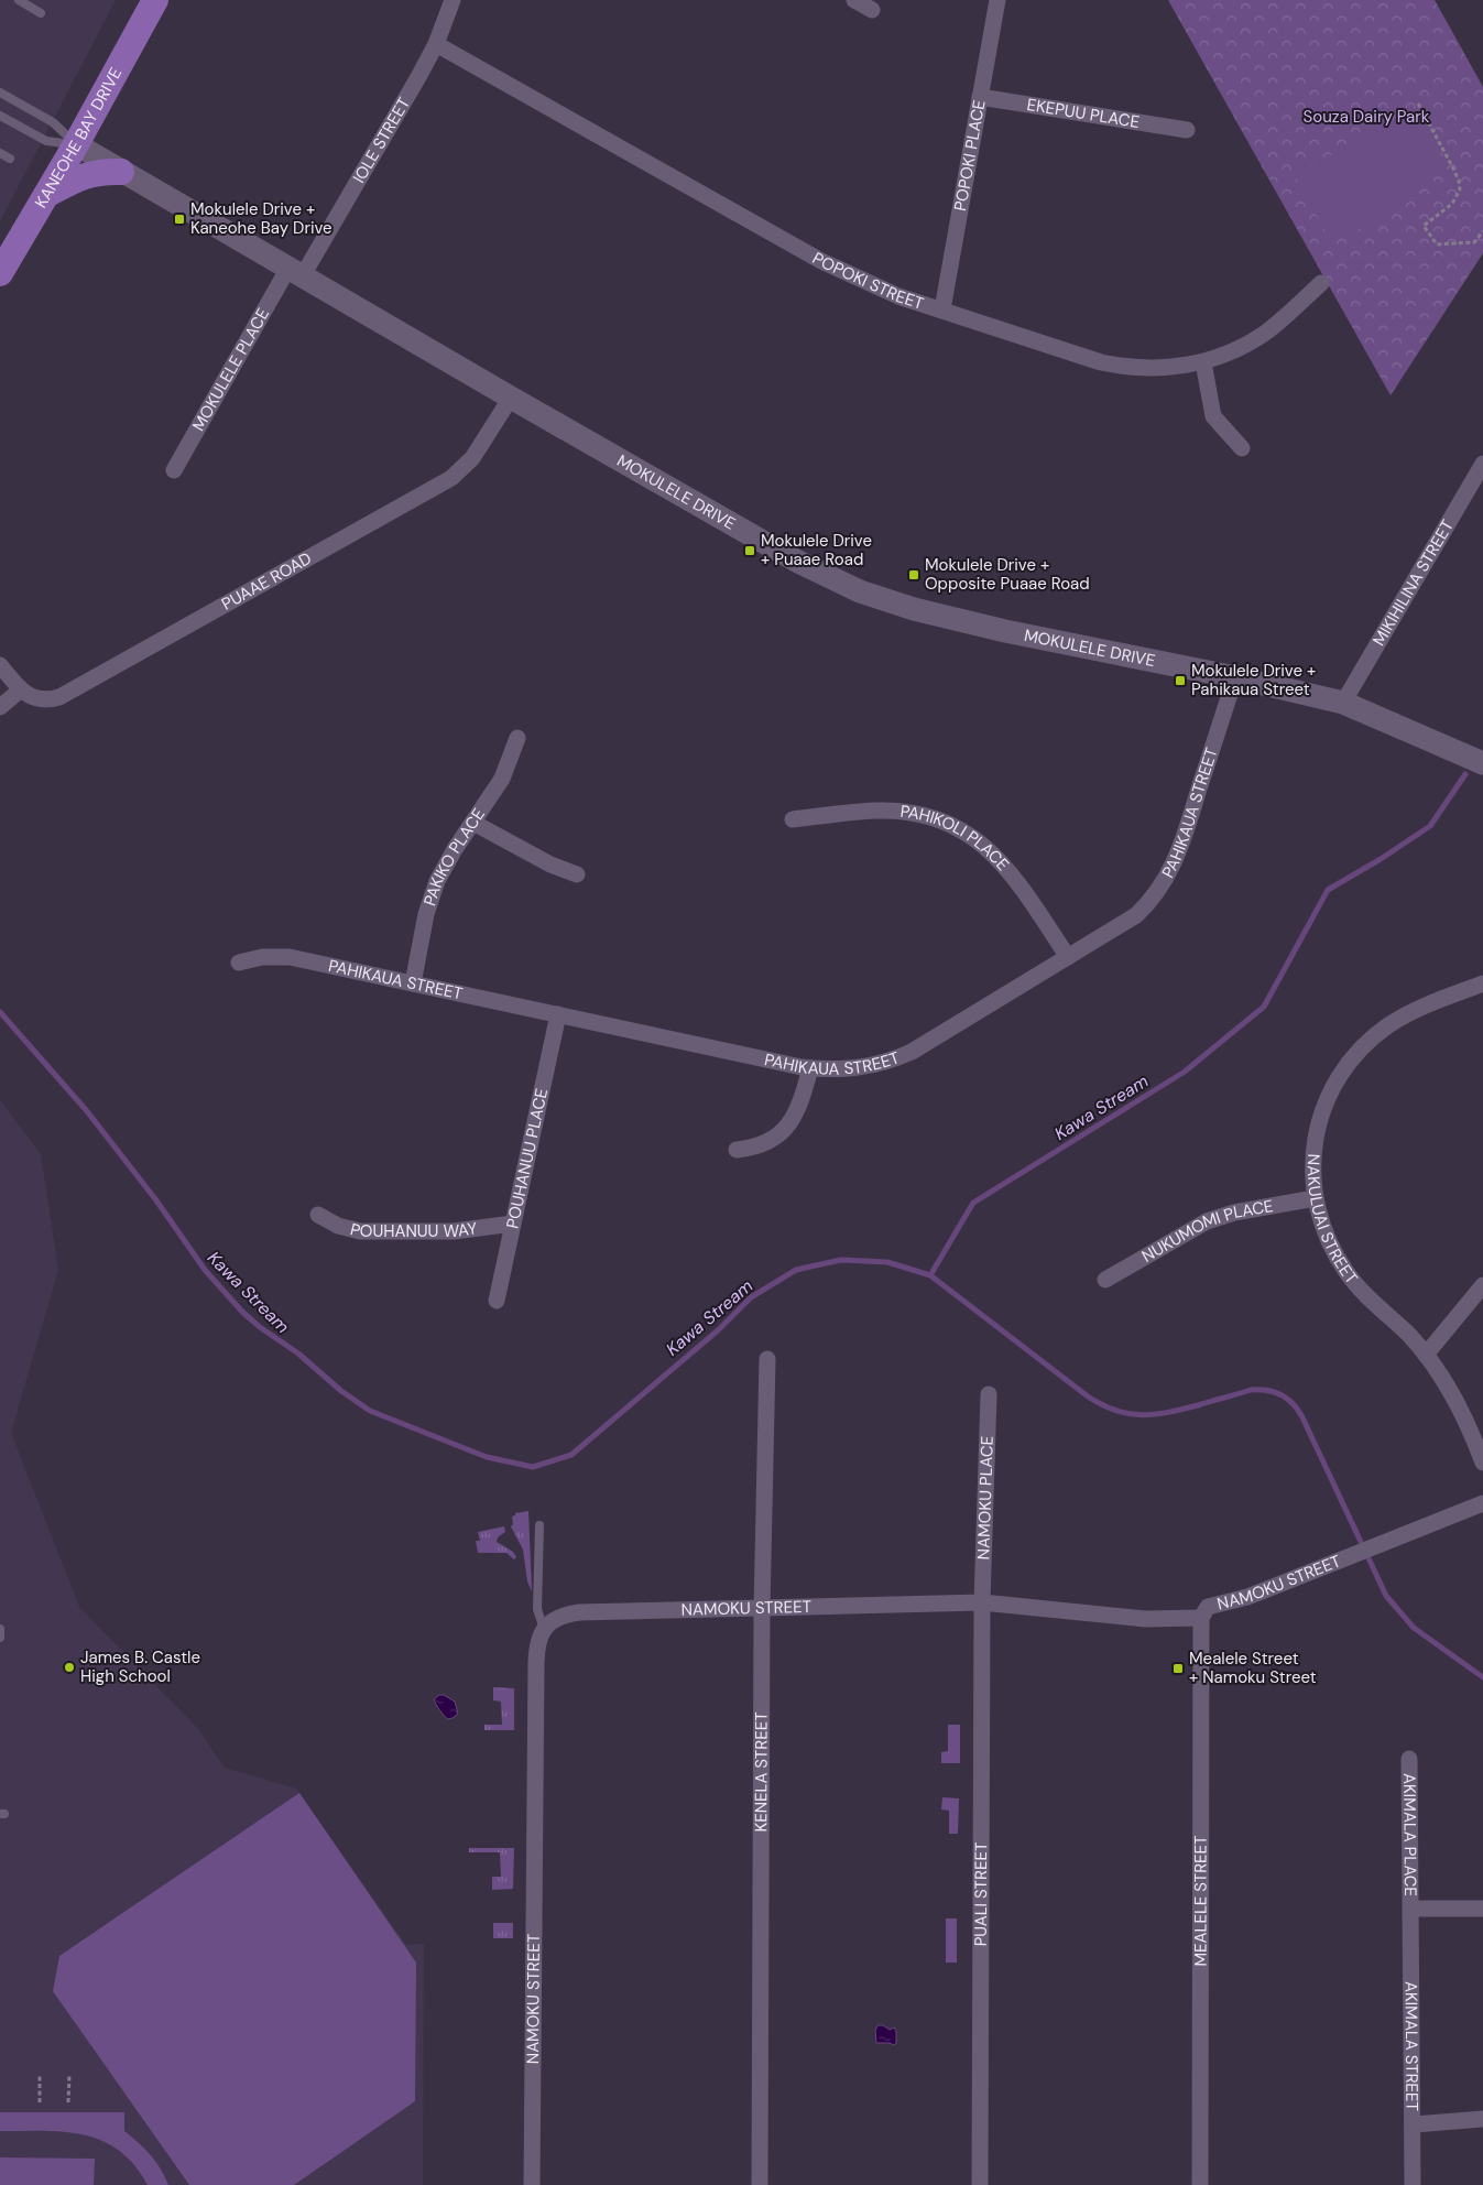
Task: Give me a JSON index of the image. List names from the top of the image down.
{
  "streets": {
    "main road": ["KANEOHE BAY DRIVE"],
    "street": [
      "EKEPUU PLACE",
      "IOLE STREET",
      "POPOKI PLACE",
      "POPOKI STREET",
      "MOKULELE PLACE",
      "MOKULELE DRIVE",
      "PUAAE ROAD",
      "MIKIHILINA STREET",
      "PAHIKAUA STREET",
      "PAHIKOLI PLACE",
      "PAKIKO PLACE",
      "POUHANUU PLACE",
      "NAKULUAI STREET",
      "POUHANUU WAY",
      "NUKUMOMI PLACE",
      "NAMOKU PLACE",
      "NAMOKU STREET",
      "KENELA STREET",
      "AKIMALA PLACE",
      "PUALI STREET",
      "MEALELE STREET",
      "AKIMALA STREET"
    ]
  },
  "crossings": [
    ["EKEPUU PLACE", "POPOKI PLACE"],
    ["KANEOHE BAY DRIVE", "MOKULELE DRIVE"],
    ["IOLE STREET", "POPOKI STREET"],
    ["IOLE STREET", "MOKULELE PLACE"],
    ["IOLE STREET", "MOKULELE DRIVE"],
    ["POPOKI PLACE", "POPOKI STREET"],
    ["MOKULELE PLACE", "MOKULELE DRIVE"],
    ["MOKULELE DRIVE", "PUAAE ROAD"],
    ["MOKULELE DRIVE", "MIKIHILINA STREET"],
    ["MOKULELE DRIVE", "PAHIKAUA STREET"],
    ["PAHIKAUA STREET", "PAHIKOLI PLACE"],
    ["PAHIKAUA STREET", "PAKIKO PLACE"],
    ["PAHIKAUA STREET", "POUHANUU PLACE"],
    ["POUHANUU PLACE", "POUHANUU WAY"],
    ["NAKULUAI STREET", "NUKUMOMI PLACE"],
    ["NAMOKU PLACE", "NAMOKU STREET"],
    ["NAMOKU PLACE", "PUALI STREET"],
    ["NAMOKU STREET", "KENELA STREET"],
    ["NAMOKU STREET", "PUALI STREET"],
    ["NAMOKU STREET", "MEALELE STREET"],
    ["AKIMALA PLACE", "AKIMALA STREET"]
  ],
  "water": ["Kawa Stream"],
  "parks": ["Souza Dairy Park"],
  "places": {
    "transit": [
      "Mokulele Drive + Kaneohe Bay Drive",
      "Mokulele Drive + Puaae Road",
      "Mokulele Drive + Opposite Puaae Road",
      "Mokulele Drive + Pahikaua Street",
      "Mealele Street + Namoku Street"
    ],
    "other": ["James B. Castle High School"]
  }
}
